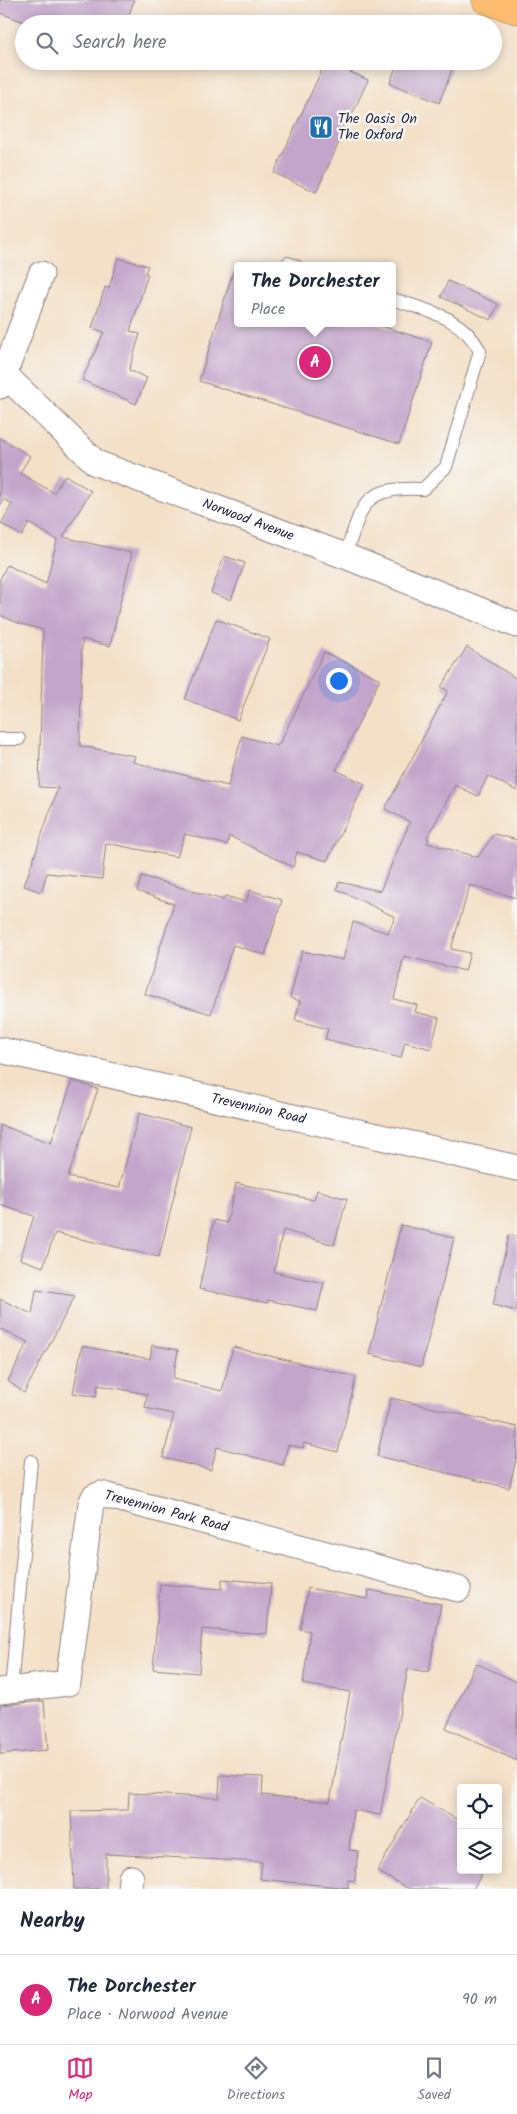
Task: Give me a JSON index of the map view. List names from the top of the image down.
{
  "streets": {
    "street": ["Norwood Avenue", "Trevennion Road", "Trevennion Park Road"]
  },
  "places": {
    "restaurant": ["The Oasis On The Oxford"]
  },
  "page": {
    "search": "Search here",
    "popup": ["The Dorchester", "Place"],
    "pins": "A",
    "heading": "Nearby",
    "list": [
      {
        "mark": "A",
        "name": "The Dorchester",
        "note": "Place · Norwood Avenue",
        "value": "90 m"
      }
    ],
    "nav": ["Map", "Directions", "Saved"]
  }
}
